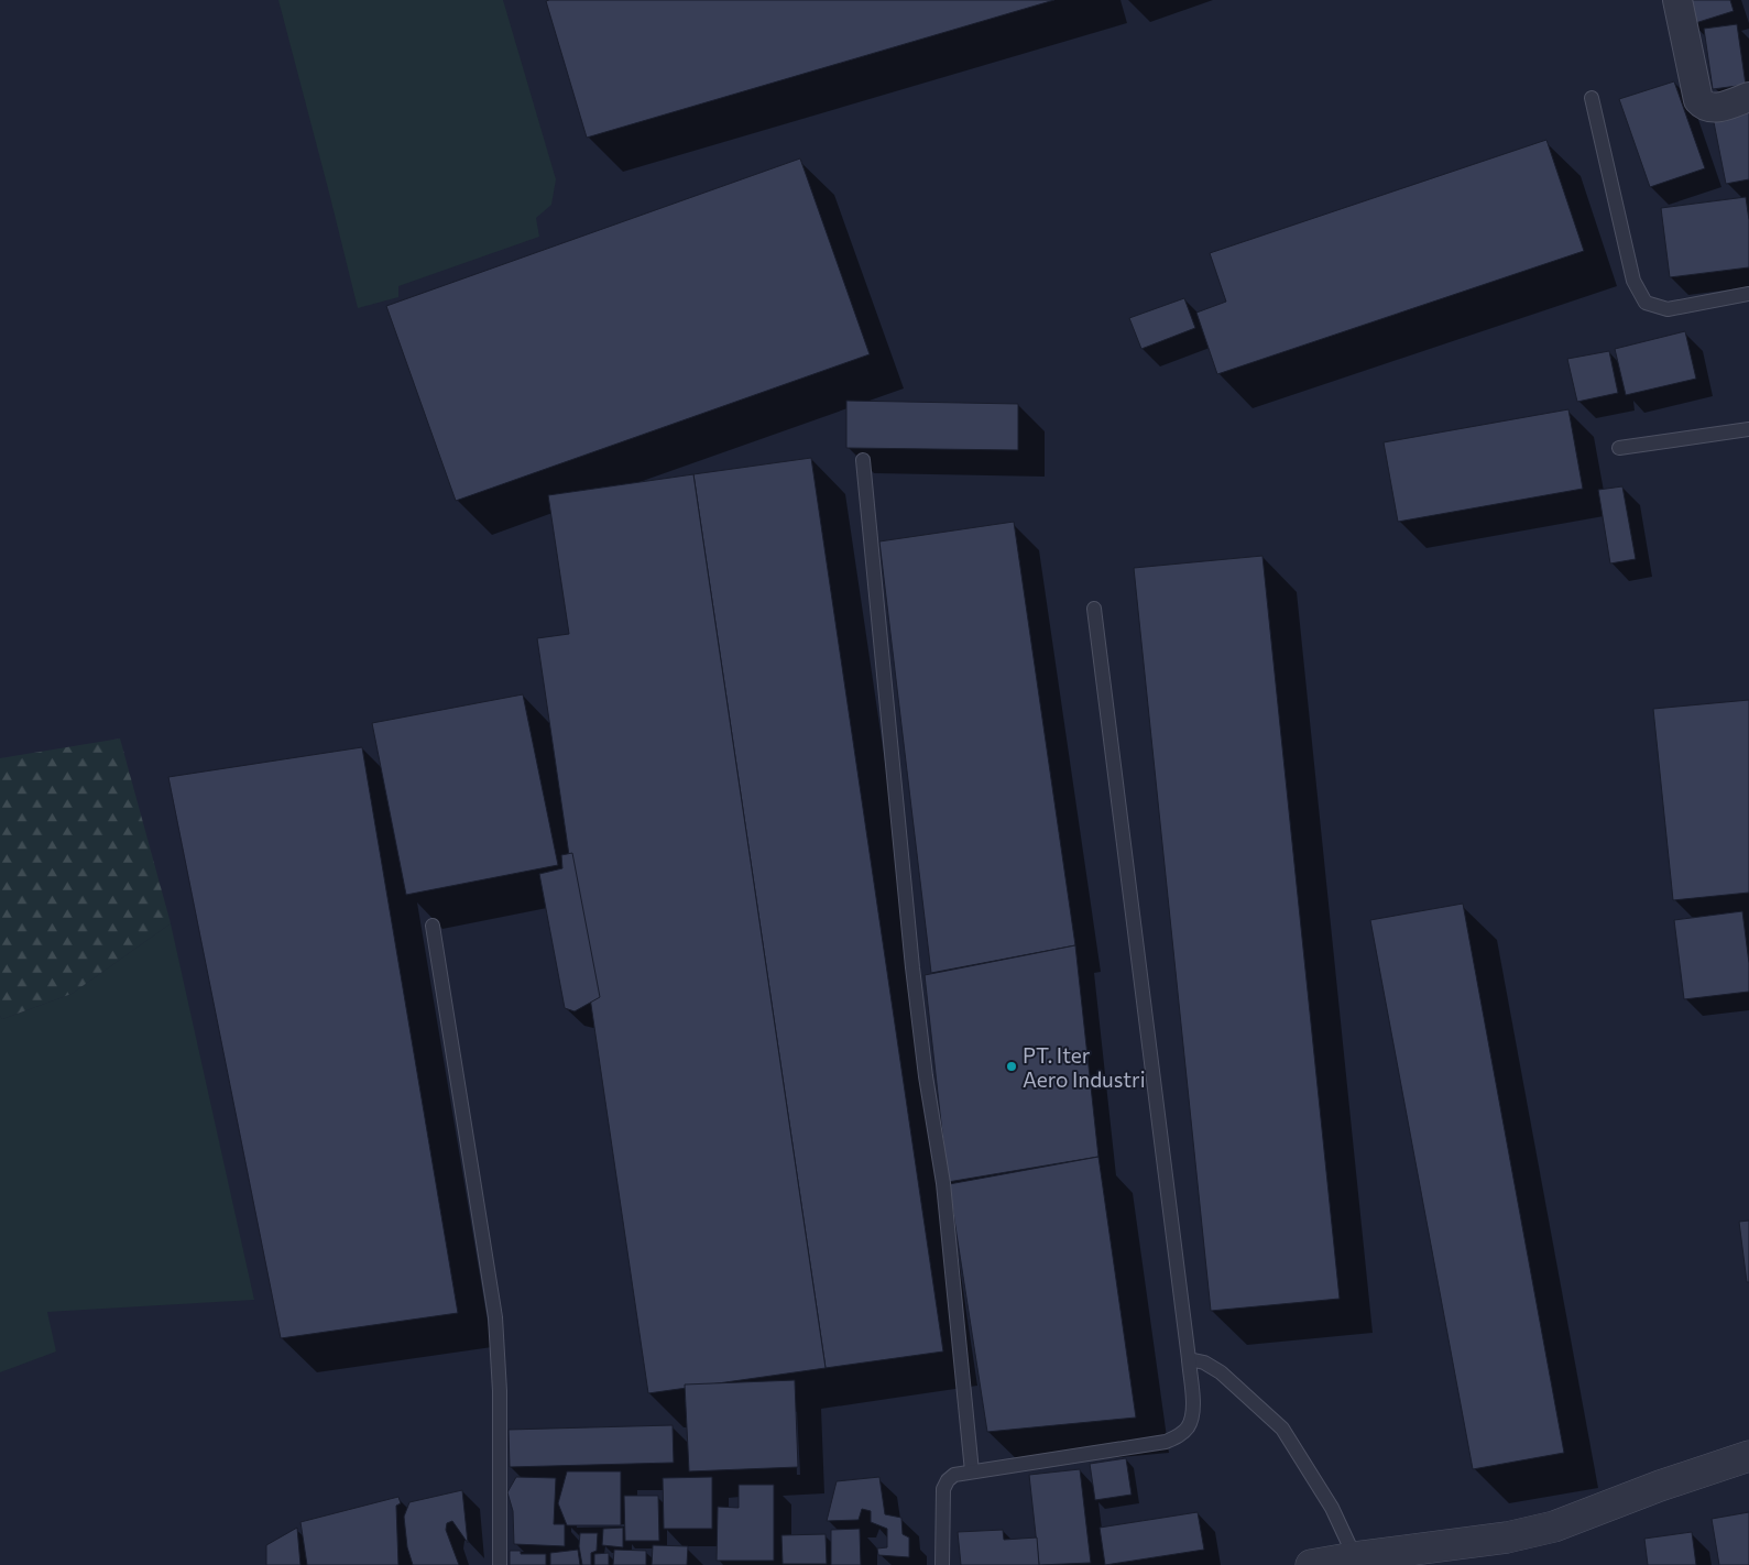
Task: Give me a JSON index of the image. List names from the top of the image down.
{
  "places": ["PT. Iter Aero Industri"]
}
